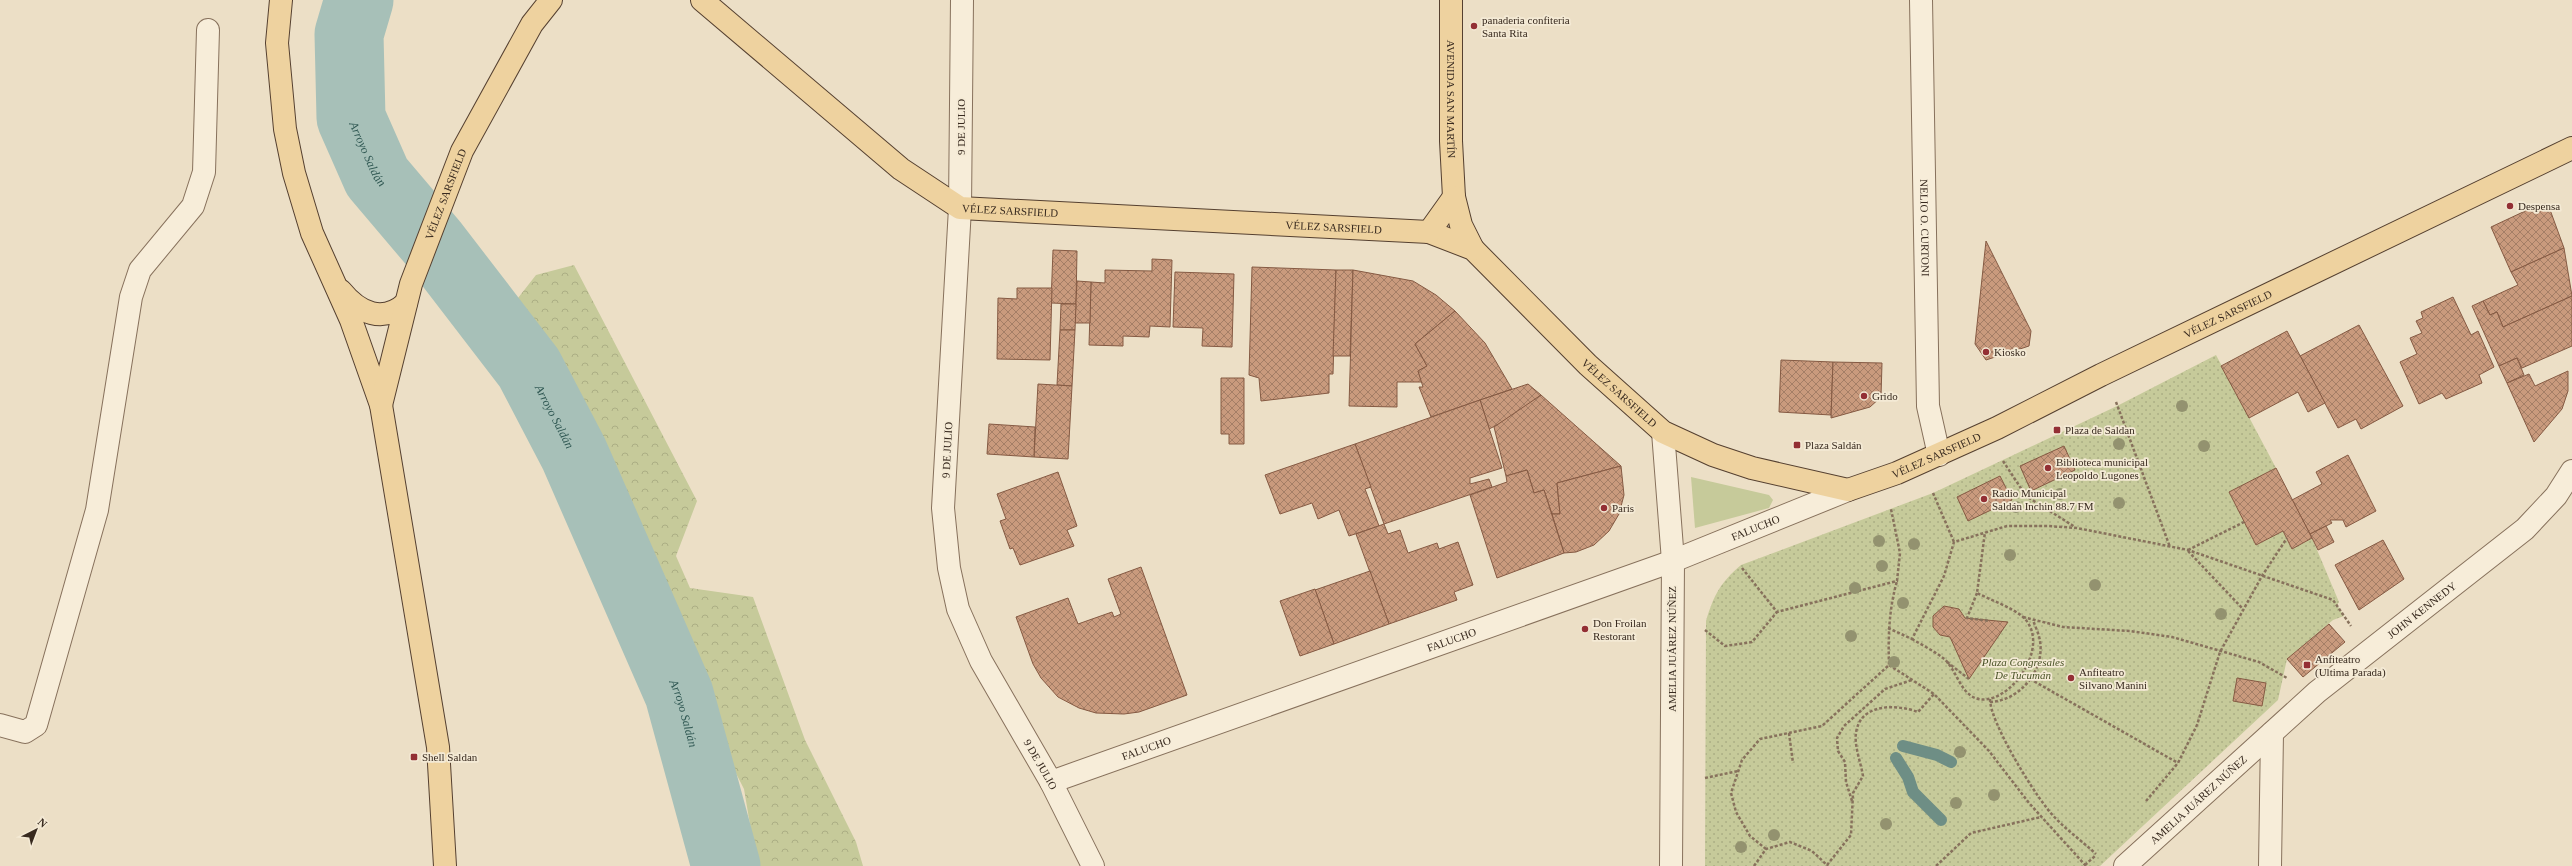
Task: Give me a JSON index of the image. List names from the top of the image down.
{
  "streets": {
    "main road": ["AVENIDA SAN MARTÍN", "VÉLEZ SARSFIELD"],
    "street": [
      "9 DE JULIO",
      "NELIO O. CURTONI",
      "FALUCHO",
      "JOHN KENNEDY",
      "AMELIA JUÁREZ NÚÑEZ"
    ]
  },
  "crossings": [
    ["AVENIDA SAN MARTÍN", "VÉLEZ SARSFIELD"],
    ["9 DE JULIO", "VÉLEZ SARSFIELD"],
    ["9 DE JULIO", "FALUCHO"],
    ["VÉLEZ SARSFIELD", "NELIO O. CURTONI"],
    ["VÉLEZ SARSFIELD", "FALUCHO"],
    ["VÉLEZ SARSFIELD", "AMELIA JUÁREZ NÚÑEZ"],
    ["FALUCHO", "AMELIA JUÁREZ NÚÑEZ"],
    ["JOHN KENNEDY", "AMELIA JUÁREZ NÚÑEZ"]
  ],
  "water": ["Arroyo Saldán"],
  "parks": ["Plaza Congresales De Tucumán"],
  "places": {
    "other": [
      "panaderia confiteria Santa Rita",
      "Despensa",
      "Kiosko",
      "Grido",
      "Biblioteca municipal Leopoldo Lugones",
      "Radio Municipal Saldán Inchin 88.7 FM",
      "Paris",
      "Don Froilan Restorant",
      "Anfiteatro Silvano Manini"
    ],
    "transit": [
      "Plaza de Saldan",
      "Plaza Saldán",
      "Anfiteatro (Ultima Parada)",
      "Shell Saldan"
    ]
  },
  "north": "top right"
}
